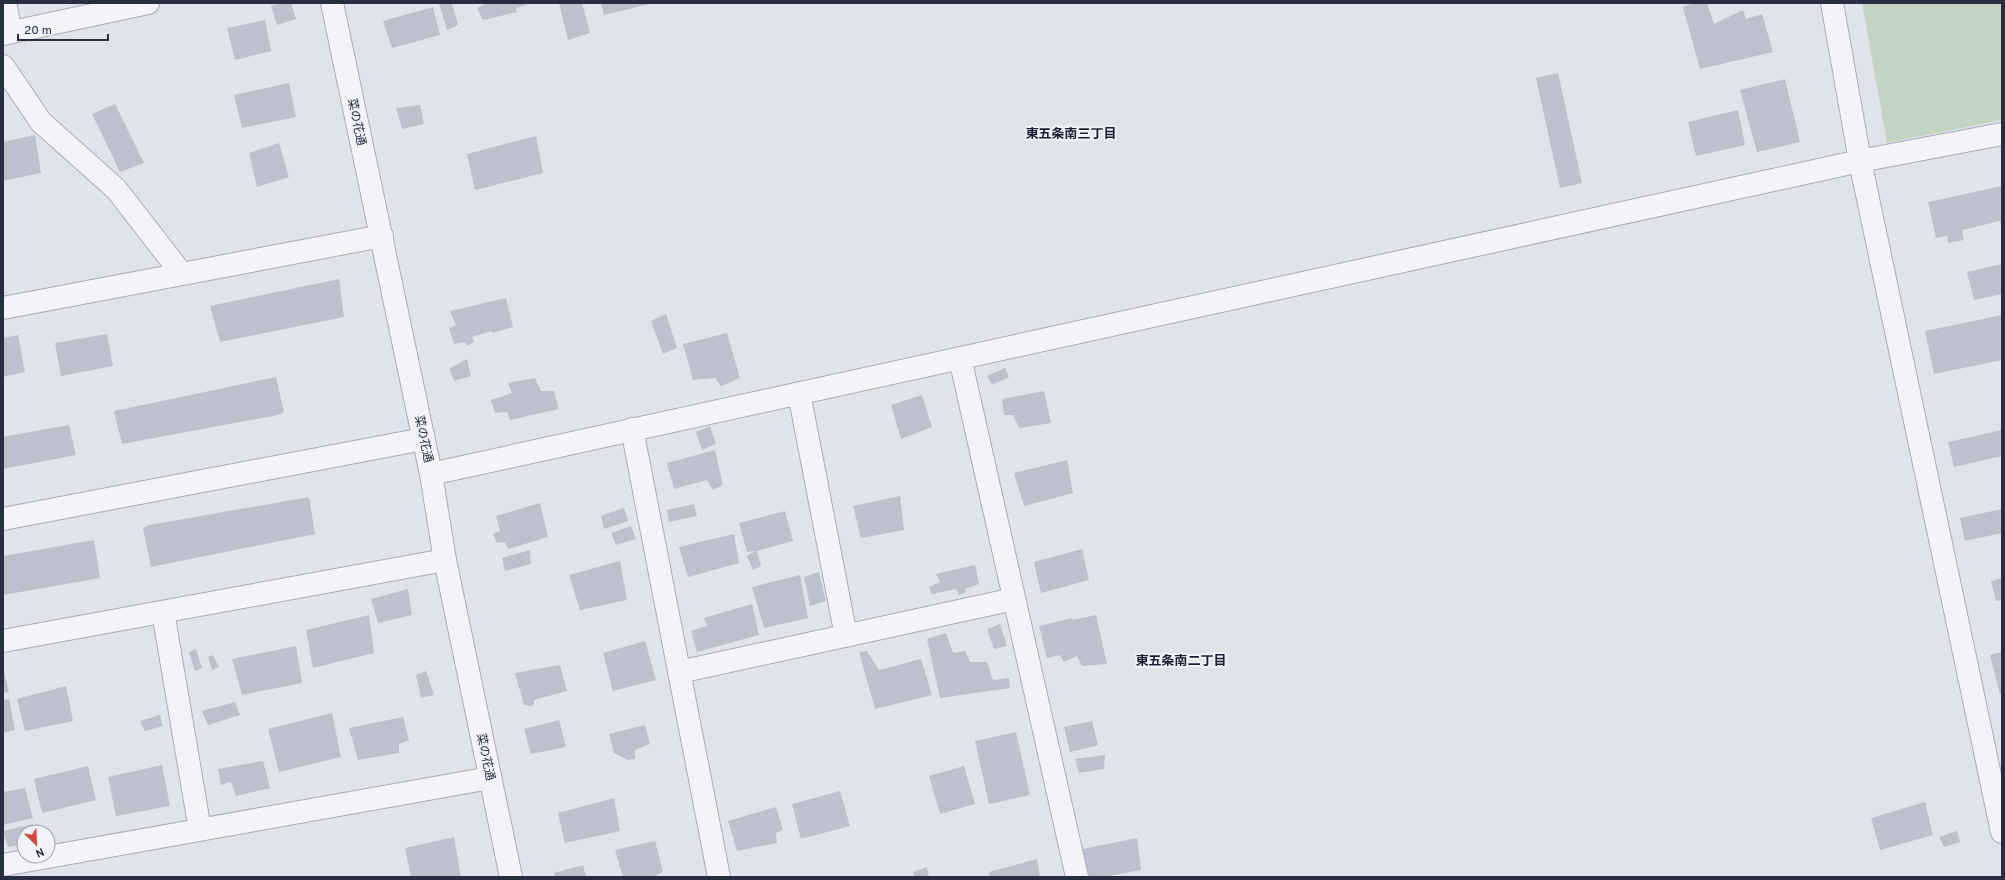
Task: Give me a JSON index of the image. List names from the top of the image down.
{
  "streets": {
    "street": ["菜の花通"]
  },
  "districts": ["東五条南三丁目", "東五条南二丁目"],
  "scale_bar": "20 m",
  "north": "bottom right"
}
